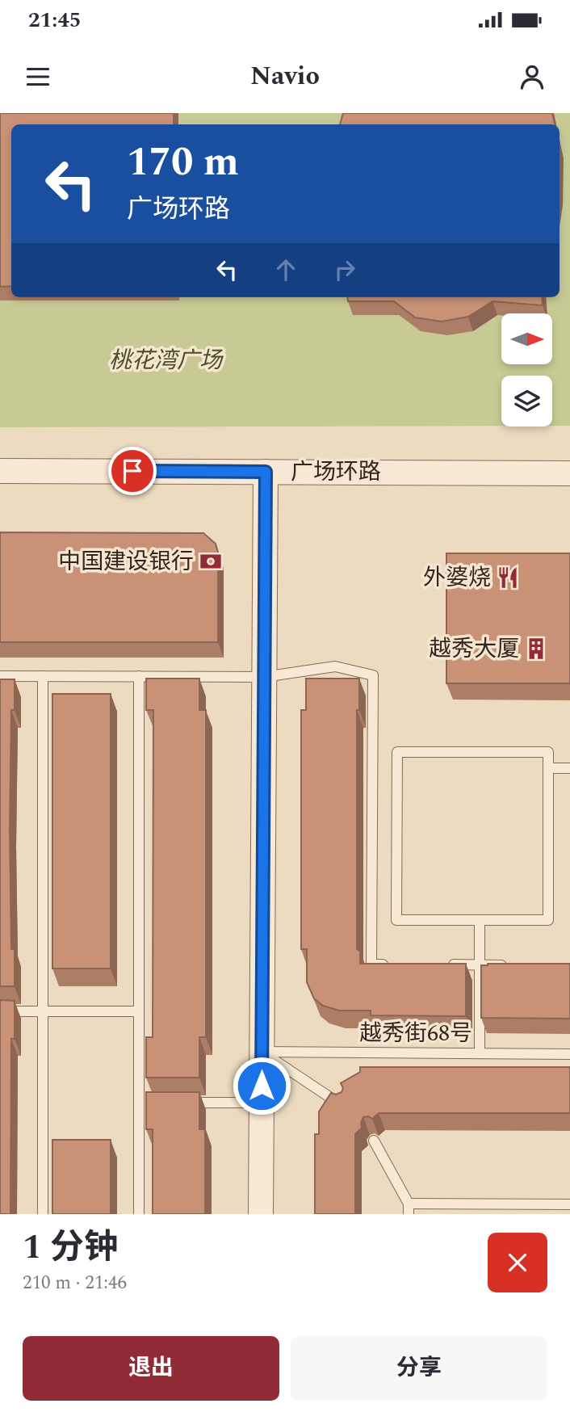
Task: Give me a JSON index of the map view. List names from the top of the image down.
{
  "streets": {
    "street": ["广场环路"],
    "lane": ["越秀街68号"]
  },
  "parks": ["桃花湾广场"],
  "places": {
    "bank": ["中国建设银行"],
    "restaurant": ["外婆烧"],
    "building": ["越秀大厦"]
  },
  "north": "right",
  "page": {
    "status": "21:45",
    "header": "Navio",
    "turn": ["170 m", "广场环路"],
    "heading": ["1 分钟", "210 m · 21:46"],
    "buttons": ["退出", "分享"]
  }
}
